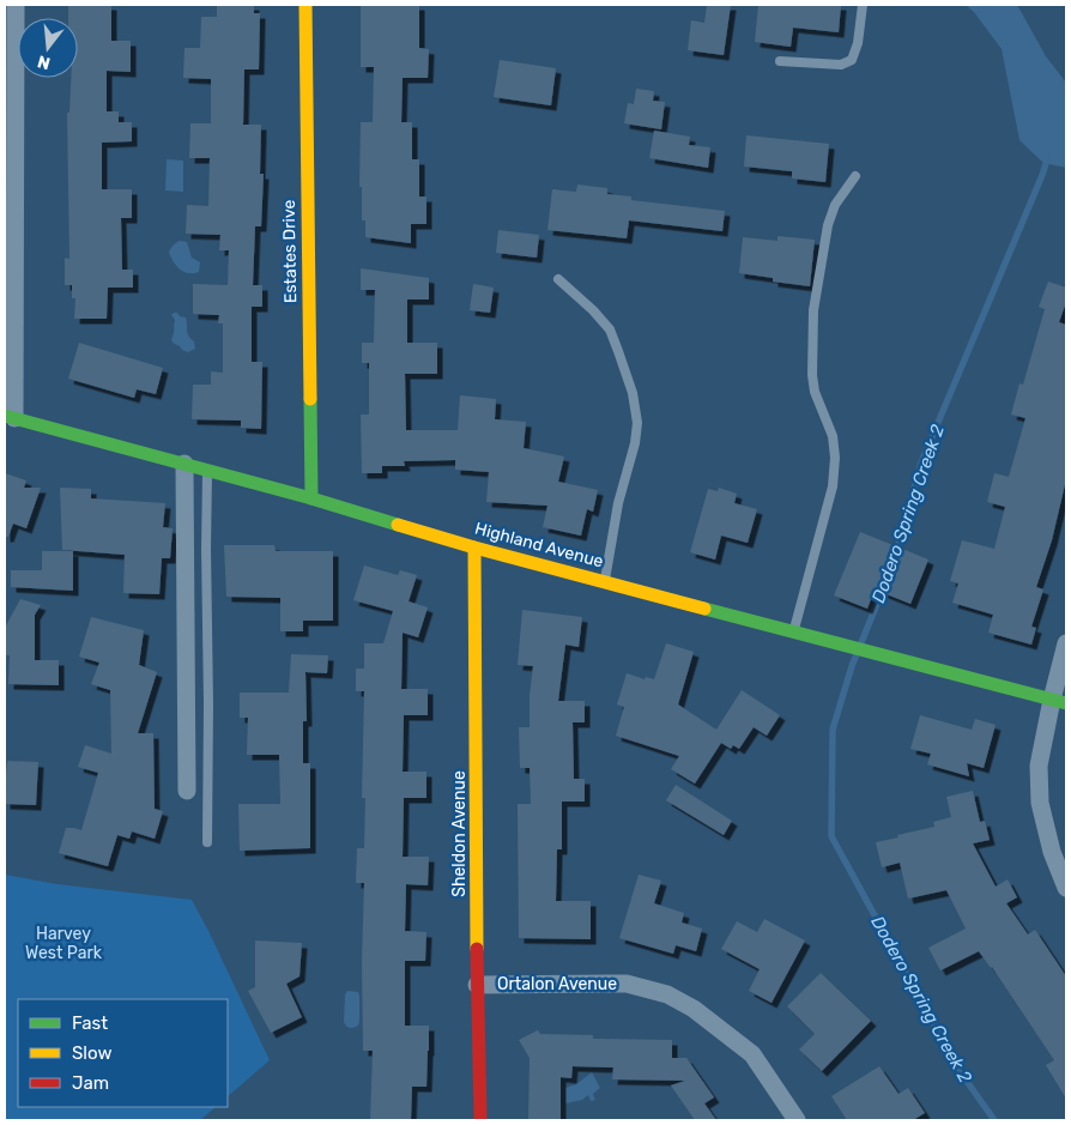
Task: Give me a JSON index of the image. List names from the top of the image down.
{
  "streets": {
    "street": [
      "Estates Drive",
      "Highland Avenue",
      "Sheldon Avenue",
      "Ortalon Avenue"
    ]
  },
  "crossings": [
    ["Estates Drive", "Highland Avenue"],
    ["Highland Avenue", "Sheldon Avenue"],
    ["Sheldon Avenue", "Ortalon Avenue"]
  ],
  "water": ["Dodero Spring Creek 2"],
  "parks": ["Harvey West Park"],
  "legend": ["Fast", "Slow", "Jam"],
  "north": "bottom"
}
